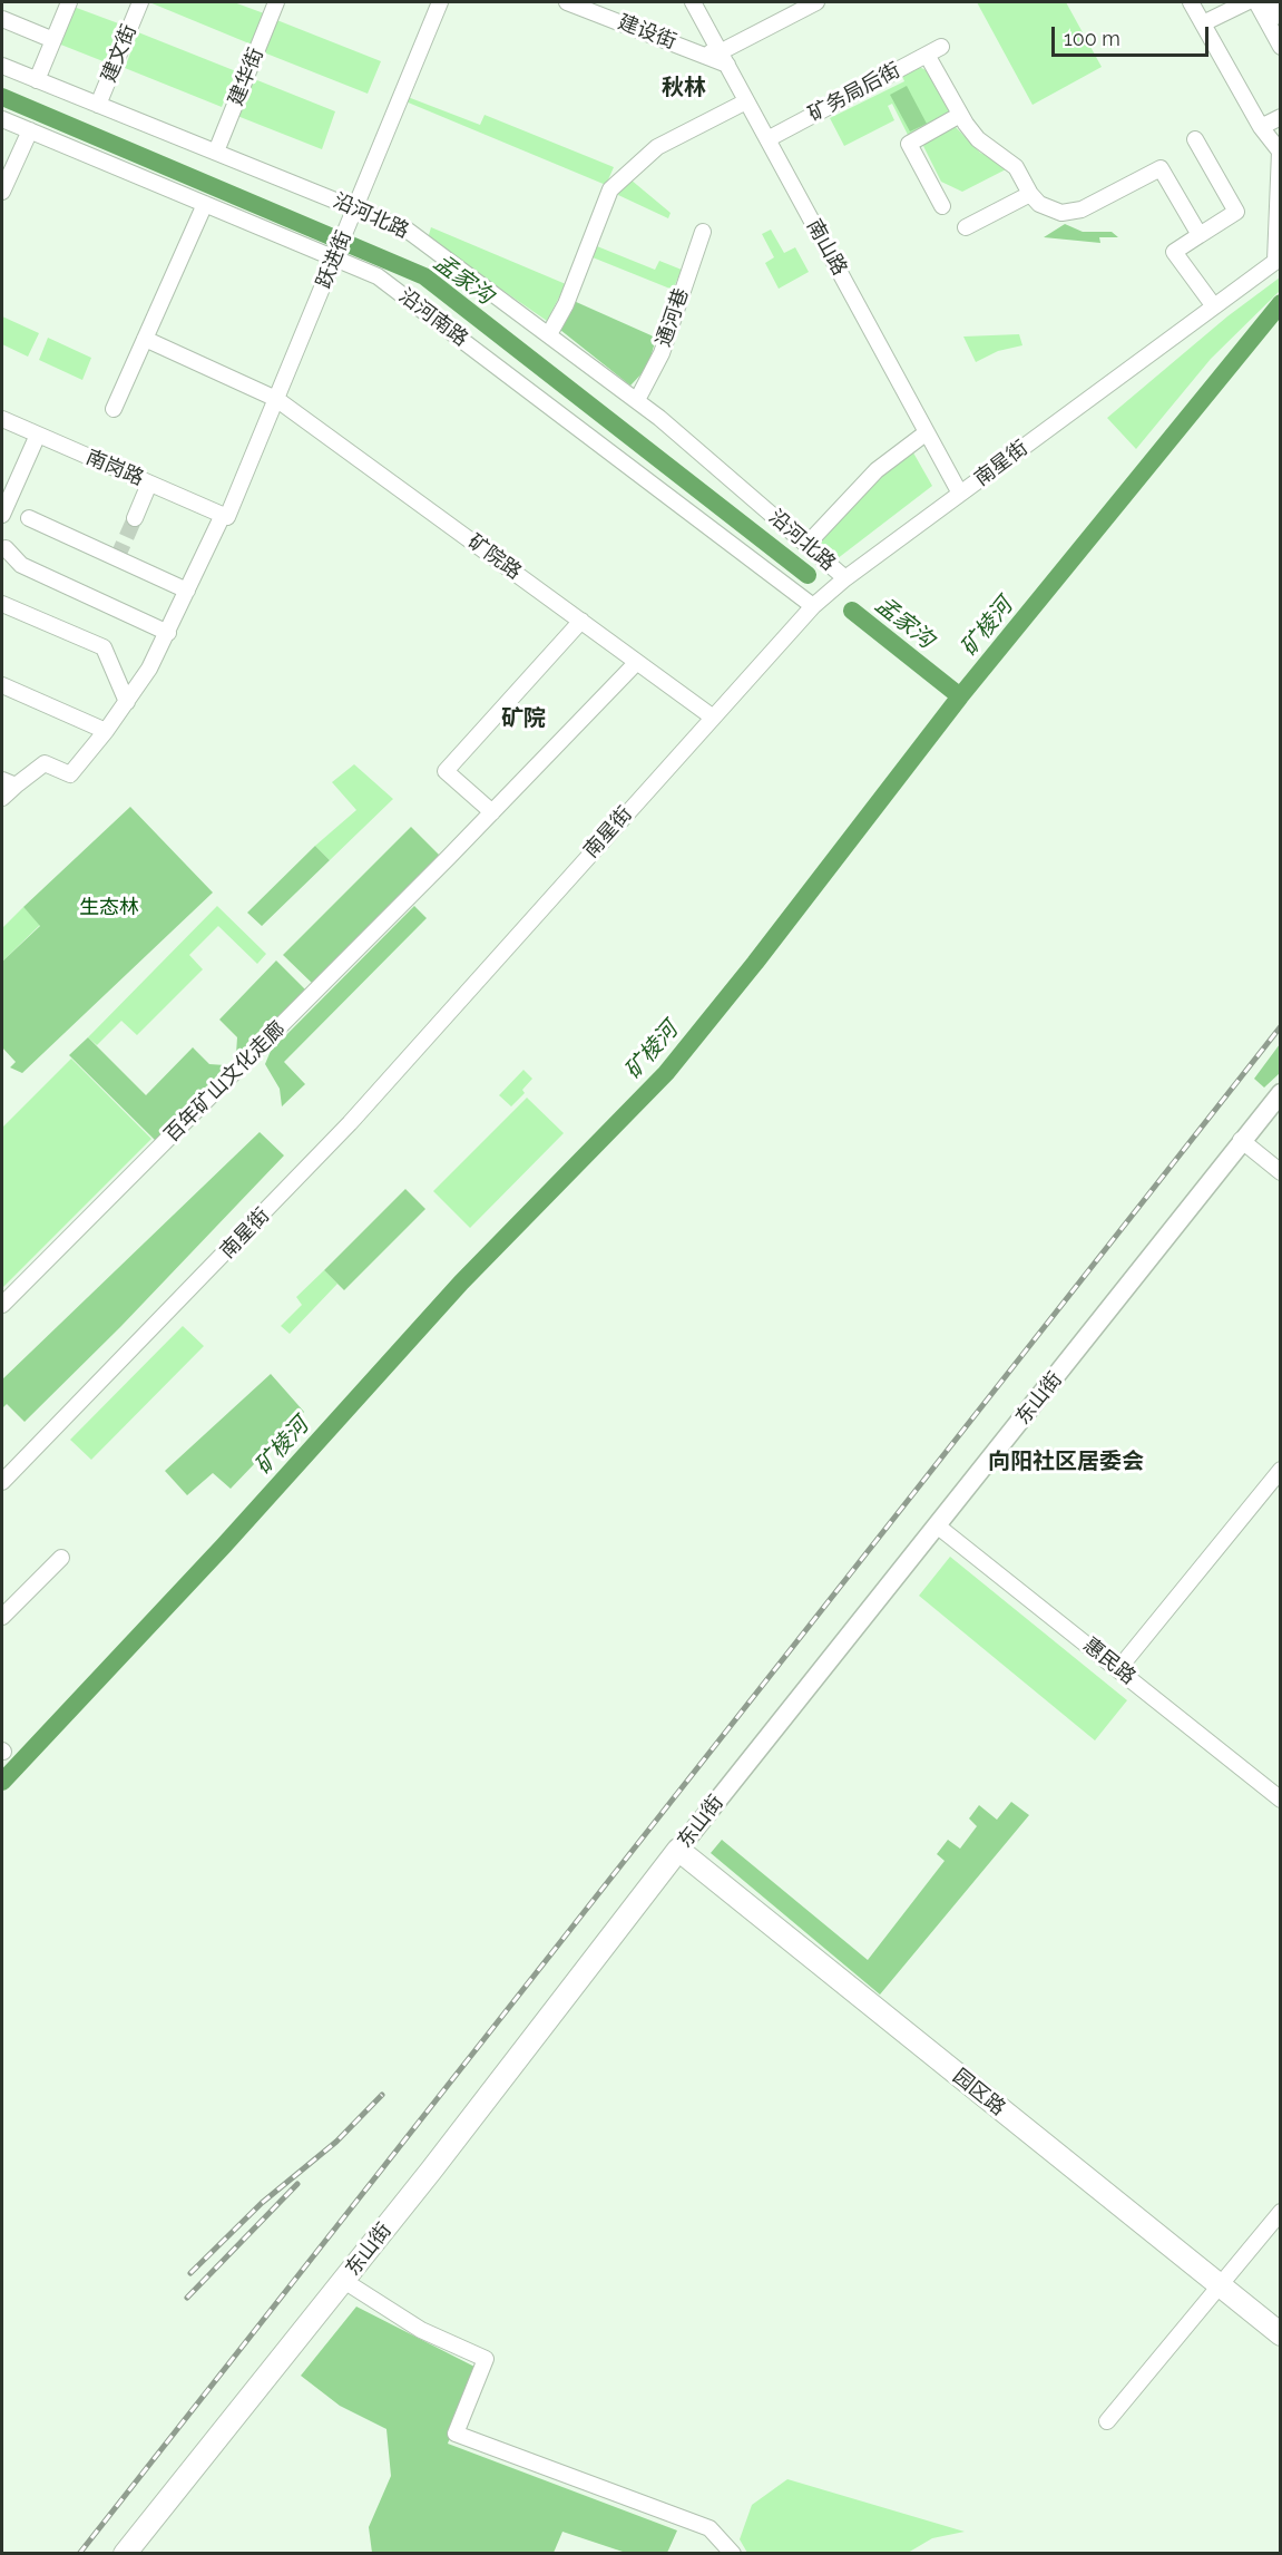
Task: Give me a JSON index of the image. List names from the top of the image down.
{
  "streets": {
    "highway": ["东山街", "园区路"],
    "street": [
      "建设街",
      "建文街",
      "建华街",
      "矿务局后街",
      "沿河北路",
      "南山路",
      "跃进街",
      "沿河南路",
      "通河巷",
      "南星街",
      "南岗路",
      "矿院路",
      "百年矿山文化走廊",
      "惠民路"
    ]
  },
  "crossings": [
    ["建设街", "南山路"],
    ["建文街", "沿河北路"],
    ["建华街", "沿河北路"],
    ["矿务局后街", "南山路"],
    ["沿河北路", "跃进街"],
    ["沿河北路", "通河巷"],
    ["沿河北路", "南星街"],
    ["南山路", "南星街"],
    ["跃进街", "沿河南路"],
    ["跃进街", "南岗路"],
    ["跃进街", "矿院路"],
    ["沿河南路", "南星街"],
    ["南星街", "矿院路"],
    ["矿院路", "百年矿山文化走廊"],
    ["东山街", "惠民路"],
    ["东山街", "园区路"]
  ],
  "districts": ["秋林", "矿院", "向阳社区居委会"],
  "water": ["孟家沟", "矿棱河"],
  "parks": ["生态林"],
  "scale_bar": "100 m"
}
